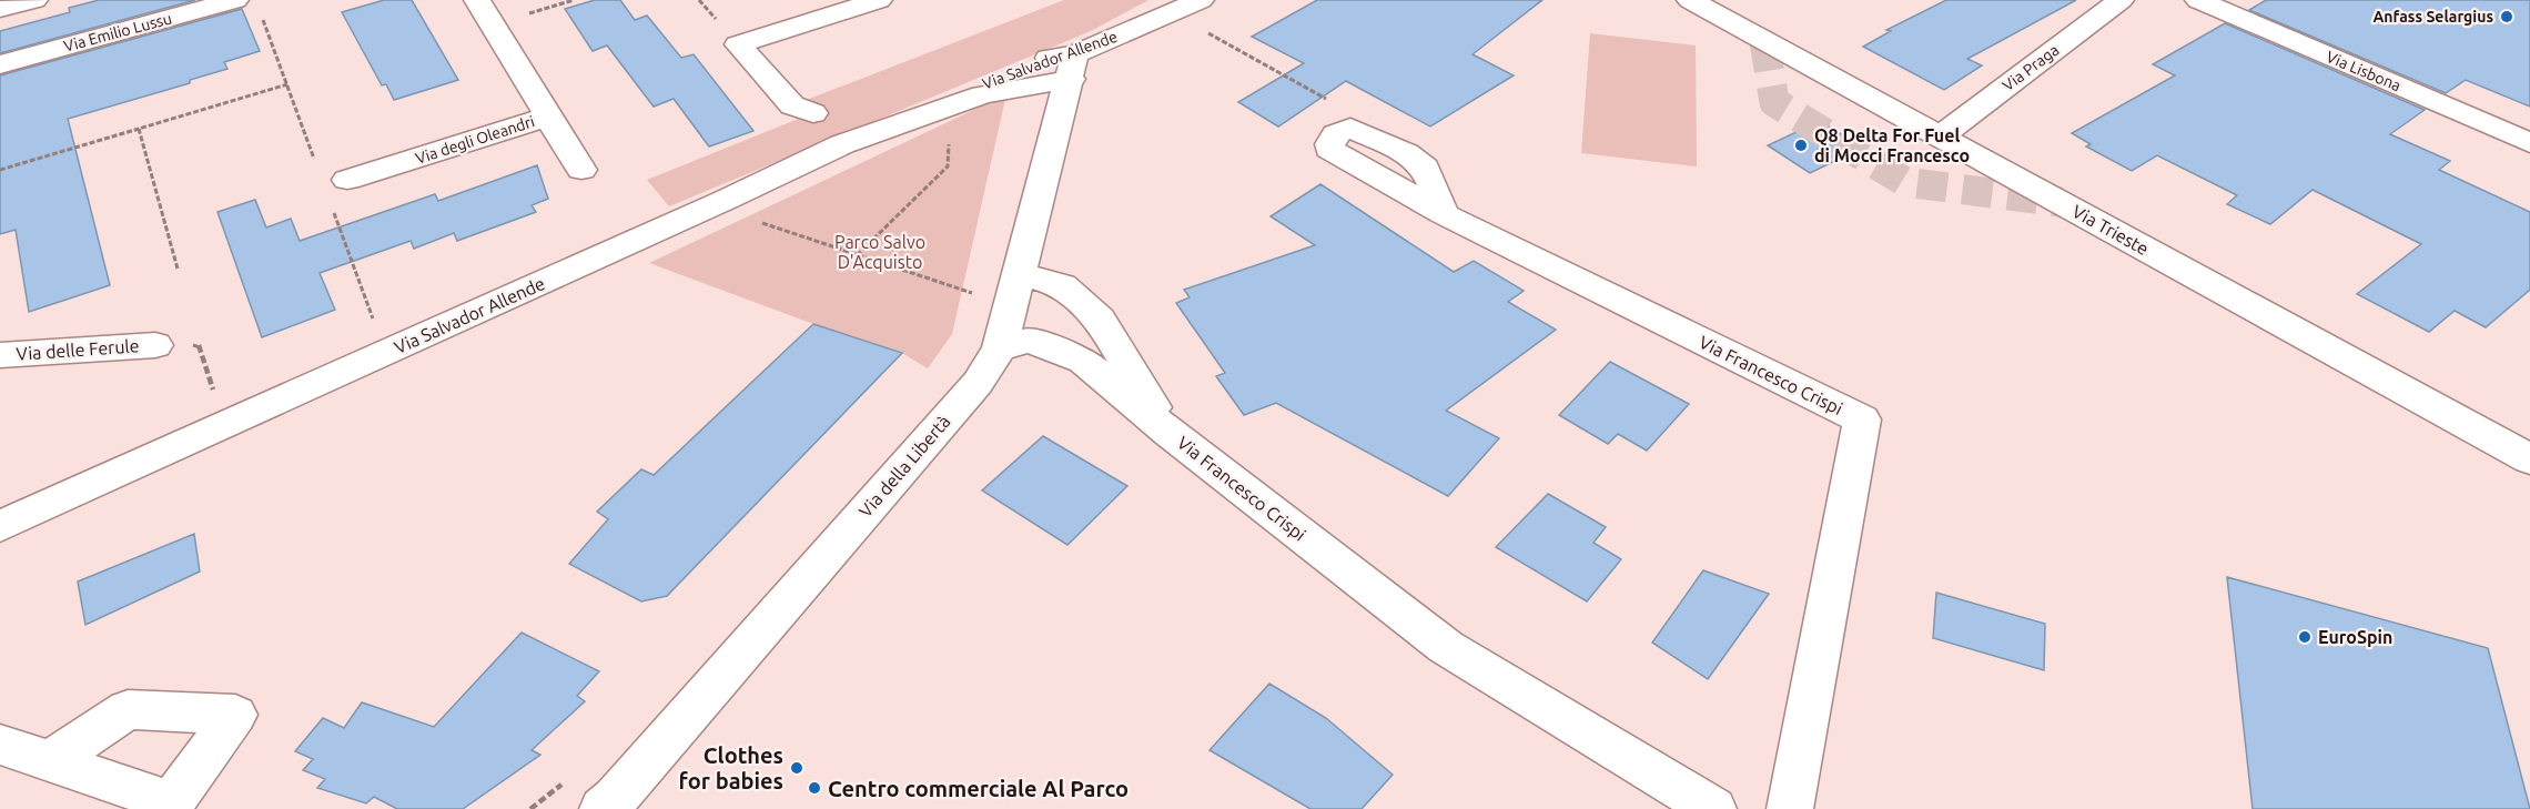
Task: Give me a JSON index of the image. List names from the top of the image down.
{
  "streets": {
    "street": [
      "Via Emilio Lussu",
      "Via Salvador Allende",
      "Via Praga",
      "Via Lisbona",
      "Via degli Oleandri",
      "Via Trieste",
      "Via delle Ferule",
      "Via Francesco Crispi",
      "Via della Libertà"
    ]
  },
  "crossings": [
    ["Via Salvador Allende", "Via della Libertà"],
    ["Via Praga", "Via Trieste"],
    ["Via Francesco Crispi", "Via della Libertà"]
  ],
  "parks": ["Parco Salvo D'Acquisto"],
  "places": [
    "Anfass Selargius",
    "Q8 Delta For Fuel di Mocci Francesco",
    "EuroSpin",
    "Clothes for babies",
    "Centro commerciale Al Parco"
  ]
}
